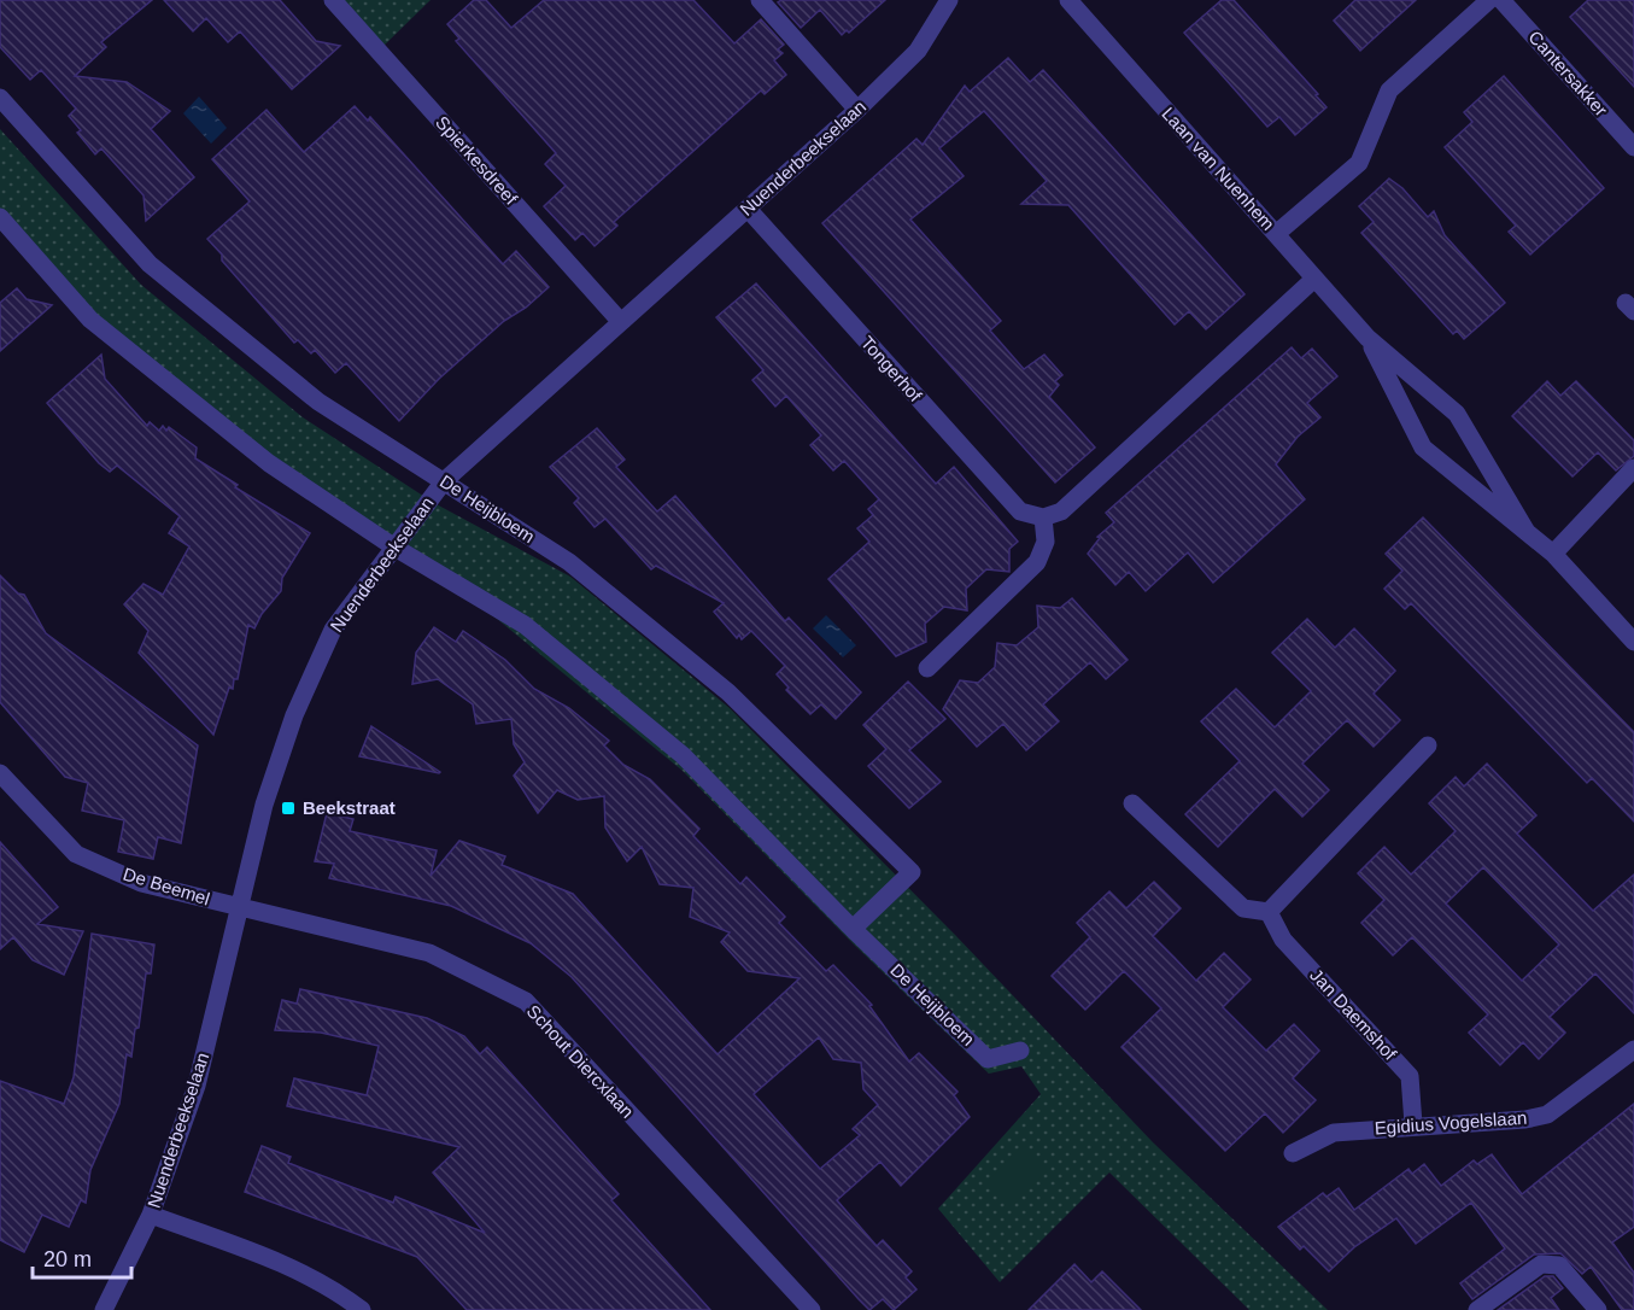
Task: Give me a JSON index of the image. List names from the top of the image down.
{
  "streets": {
    "street": [
      "Cantersakker",
      "Nuenderbeekselaan",
      "Spierkesdreef",
      "Laan van Nuenhem",
      "Tongerhof",
      "De Heijbloem",
      "De Beemel",
      "Jan Daemshof",
      "Schout Diercxlaan",
      "Egidius Vogelslaan"
    ]
  },
  "crossings": [
    ["Nuenderbeekselaan", "Spierkesdreef"],
    ["Nuenderbeekselaan", "Tongerhof"],
    ["Nuenderbeekselaan", "De Heijbloem"],
    ["Nuenderbeekselaan", "De Beemel"],
    ["Nuenderbeekselaan", "Schout Diercxlaan"],
    ["De Beemel", "Schout Diercxlaan"],
    ["Jan Daemshof", "Egidius Vogelslaan"]
  ],
  "places": {
    "transit": ["Beekstraat"]
  },
  "scale_bar": "20 m"
}
